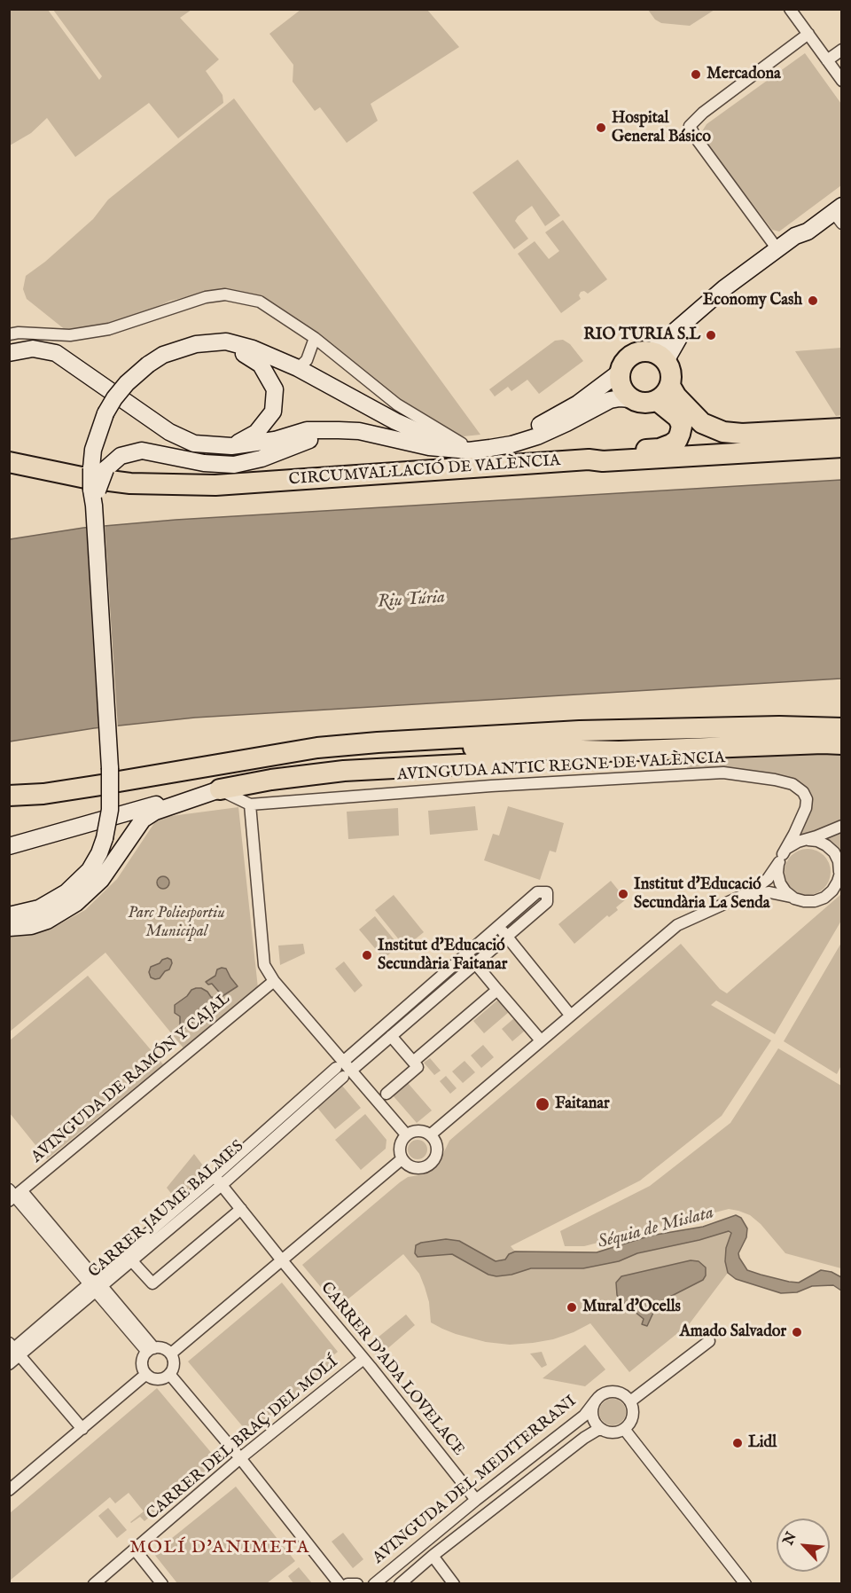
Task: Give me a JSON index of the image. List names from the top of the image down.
{
  "streets": {
    "highway": ["CIRCUMVAL·LACIÓ DE VALÈNCIA"],
    "street": [
      "AVINGUDA ANTIC REGNE DE VALÈNCIA",
      "AVINGUDA DE RAMÓN Y CAJAL",
      "CARRER JAUME BALMES",
      "CARRER D'ADA LOVELACE",
      "CARRER DEL BRAÇ DEL MOLÍ",
      "AVINGUDA DEL MEDITERRANI"
    ]
  },
  "crossings": [
    ["CARRER JAUME BALMES", "CARRER D'ADA LOVELACE"],
    ["CARRER D'ADA LOVELACE", "CARRER DEL BRAÇ DEL MOLÍ"],
    ["CARRER D'ADA LOVELACE", "AVINGUDA DEL MEDITERRANI"]
  ],
  "districts": ["MOLÍ D'ANIMETA"],
  "water": ["Riu Túria", "Séquia de Mislata"],
  "parks": ["Parc Poliesportiu Municipal"],
  "places": [
    "Mercadona",
    "Hospital General Básico",
    "Economy Cash",
    "RIO TURIA S.L",
    "Institut d'Educació Secundària La Senda",
    "Institut d'Educació Secundària Faitanar",
    "Faitanar",
    "Mural d'Ocells",
    "Amado Salvador",
    "Lidl"
  ],
  "north": "top left"
}
